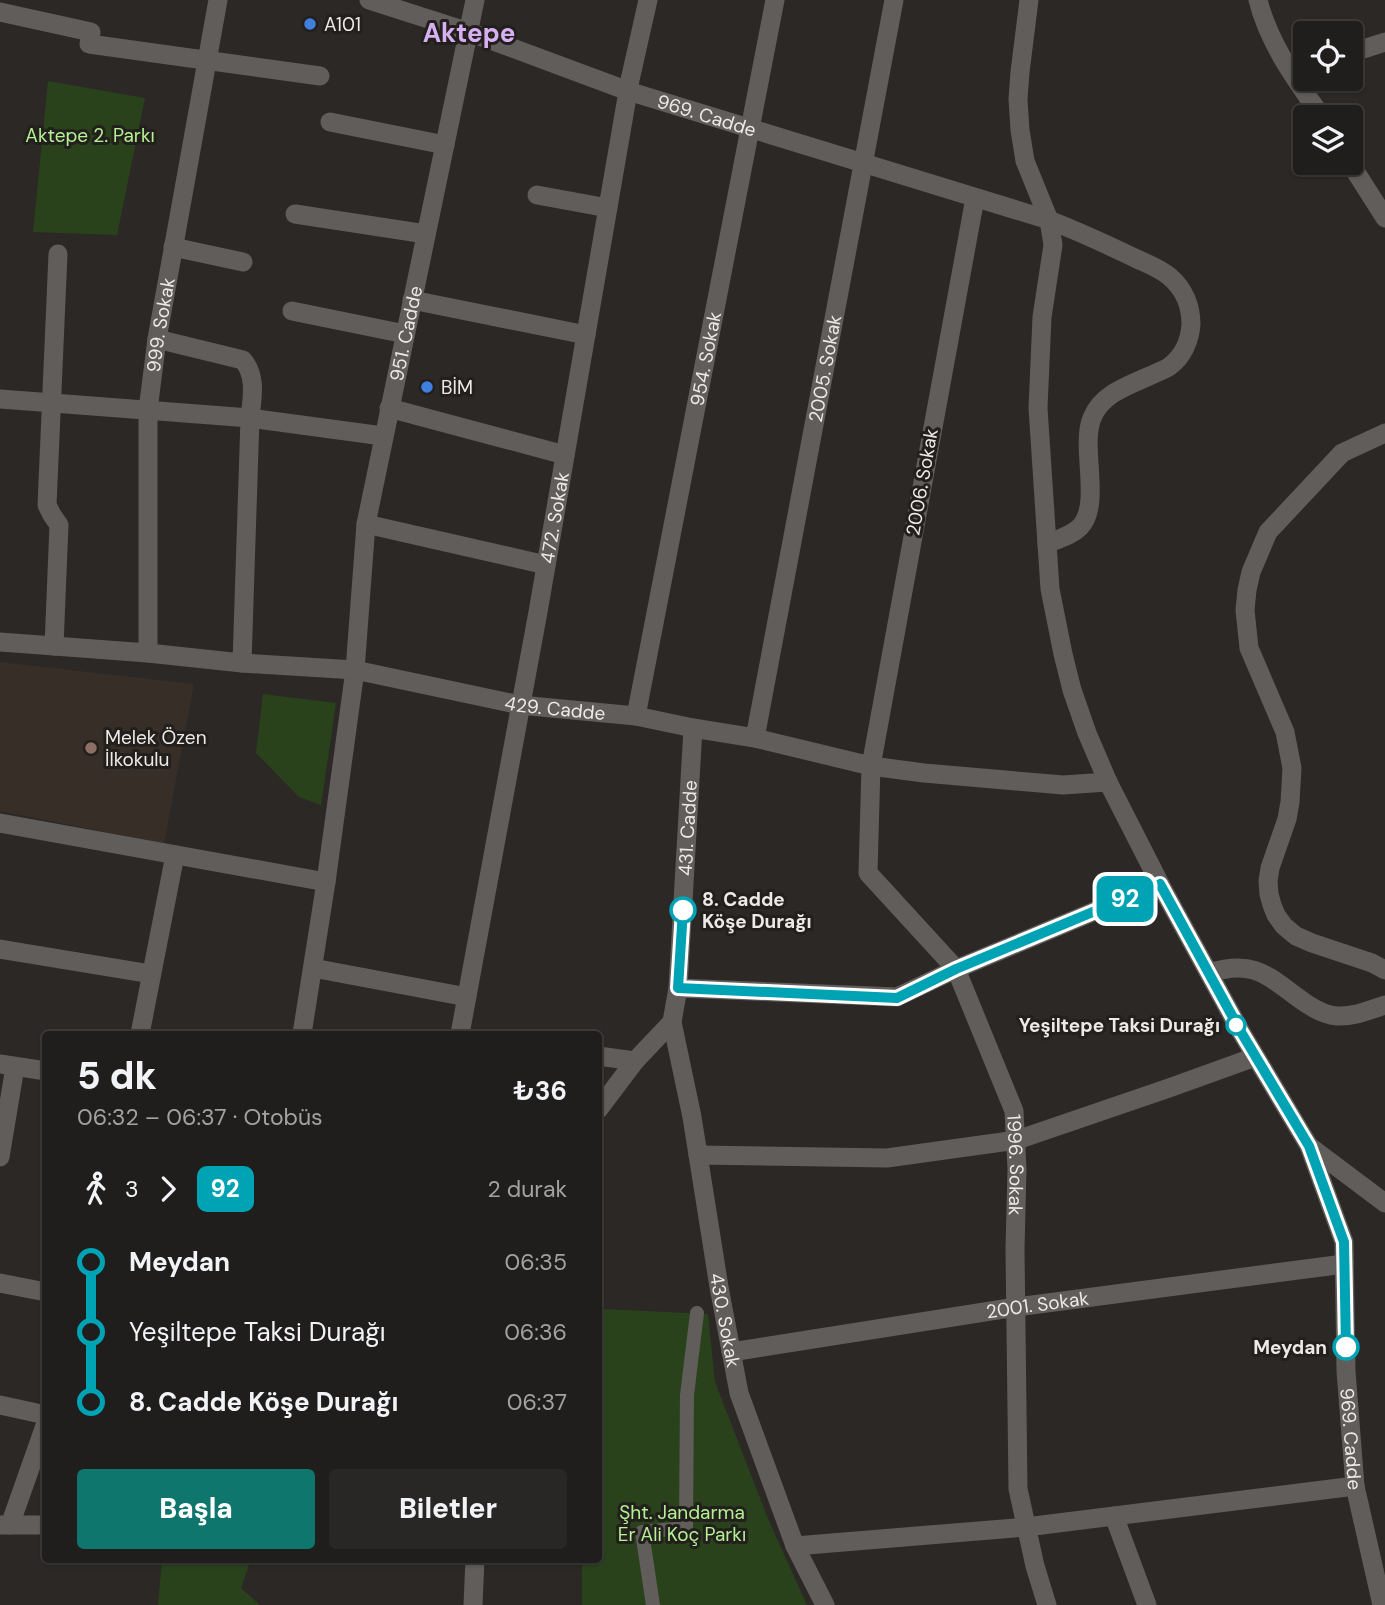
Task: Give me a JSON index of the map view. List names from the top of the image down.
{
  "streets": {
    "street": [
      "969. Cadde",
      "999. Sokak",
      "951. Cadde",
      "954. Sokak",
      "2005. Sokak",
      "2006. Sokak",
      "472. Sokak",
      "429. Cadde",
      "431. Cadde",
      "1996. Sokak",
      "2001. Sokak",
      "430. Sokak"
    ]
  },
  "crossings": [
    ["969. Cadde", "951. Cadde"],
    ["969. Cadde", "954. Sokak"],
    ["969. Cadde", "2005. Sokak"],
    ["969. Cadde", "2006. Sokak"],
    ["969. Cadde", "472. Sokak"],
    ["969. Cadde", "429. Cadde"],
    ["969. Cadde", "2001. Sokak"],
    ["999. Sokak", "429. Cadde"],
    ["951. Cadde", "429. Cadde"],
    ["954. Sokak", "429. Cadde"],
    ["2005. Sokak", "429. Cadde"],
    ["2006. Sokak", "429. Cadde"],
    ["2006. Sokak", "1996. Sokak"],
    ["472. Sokak", "429. Cadde"],
    ["429. Cadde", "431. Cadde"],
    ["429. Cadde", "1996. Sokak"],
    ["431. Cadde", "430. Sokak"],
    ["1996. Sokak", "2001. Sokak"],
    ["2001. Sokak", "430. Sokak"]
  ],
  "districts": ["Aktepe"],
  "parks": ["Aktepe 2. Parkı", "Şht. Jandarma Er Ali Koç Parkı"],
  "places": [
    "A101",
    "BİM",
    "Melek Özen İlkokulu",
    "8. Cadde Köşe Durağı",
    "Yeşiltepe Taksi Durağı",
    "Meydan"
  ],
  "lines": ["bus line 92"],
  "page": {
    "on_map": "92",
    "heading": ["5 dk", "06:32 – 06:37 · Otobüs", "₺36"],
    "legs": ["3", "92", "2 durak"],
    "list": [
      {
        "name": "Meydan",
        "value": "06:35"
      },
      {
        "name": "Yeşiltepe Taksi Durağı",
        "value": "06:36"
      },
      {
        "name": "8. Cadde Köşe Durağı",
        "value": "06:37"
      }
    ],
    "buttons": ["Başla", "Biletler"]
  }
}
